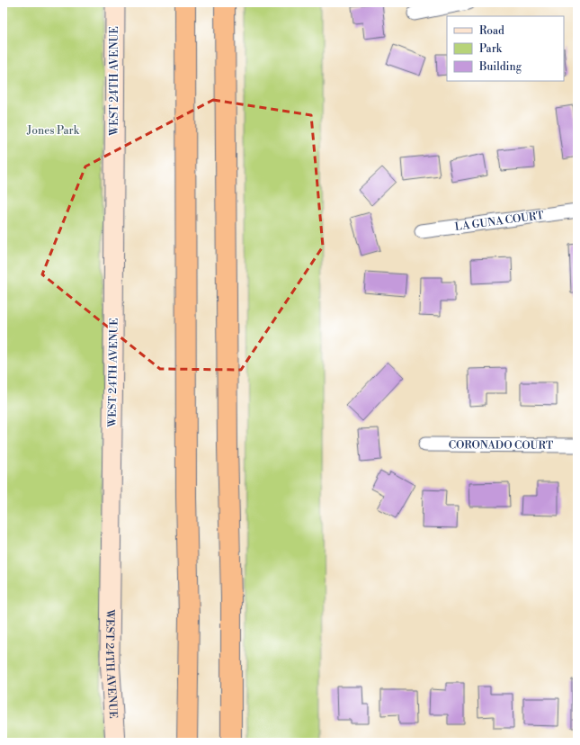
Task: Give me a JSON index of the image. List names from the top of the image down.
{
  "streets": {
    "street": ["WEST 24TH AVENUE", "LA GUNA COURT", "CORONADO COURT"]
  },
  "parks": ["Jones Park"],
  "legend": ["Road", "Park", "Building"]
}
